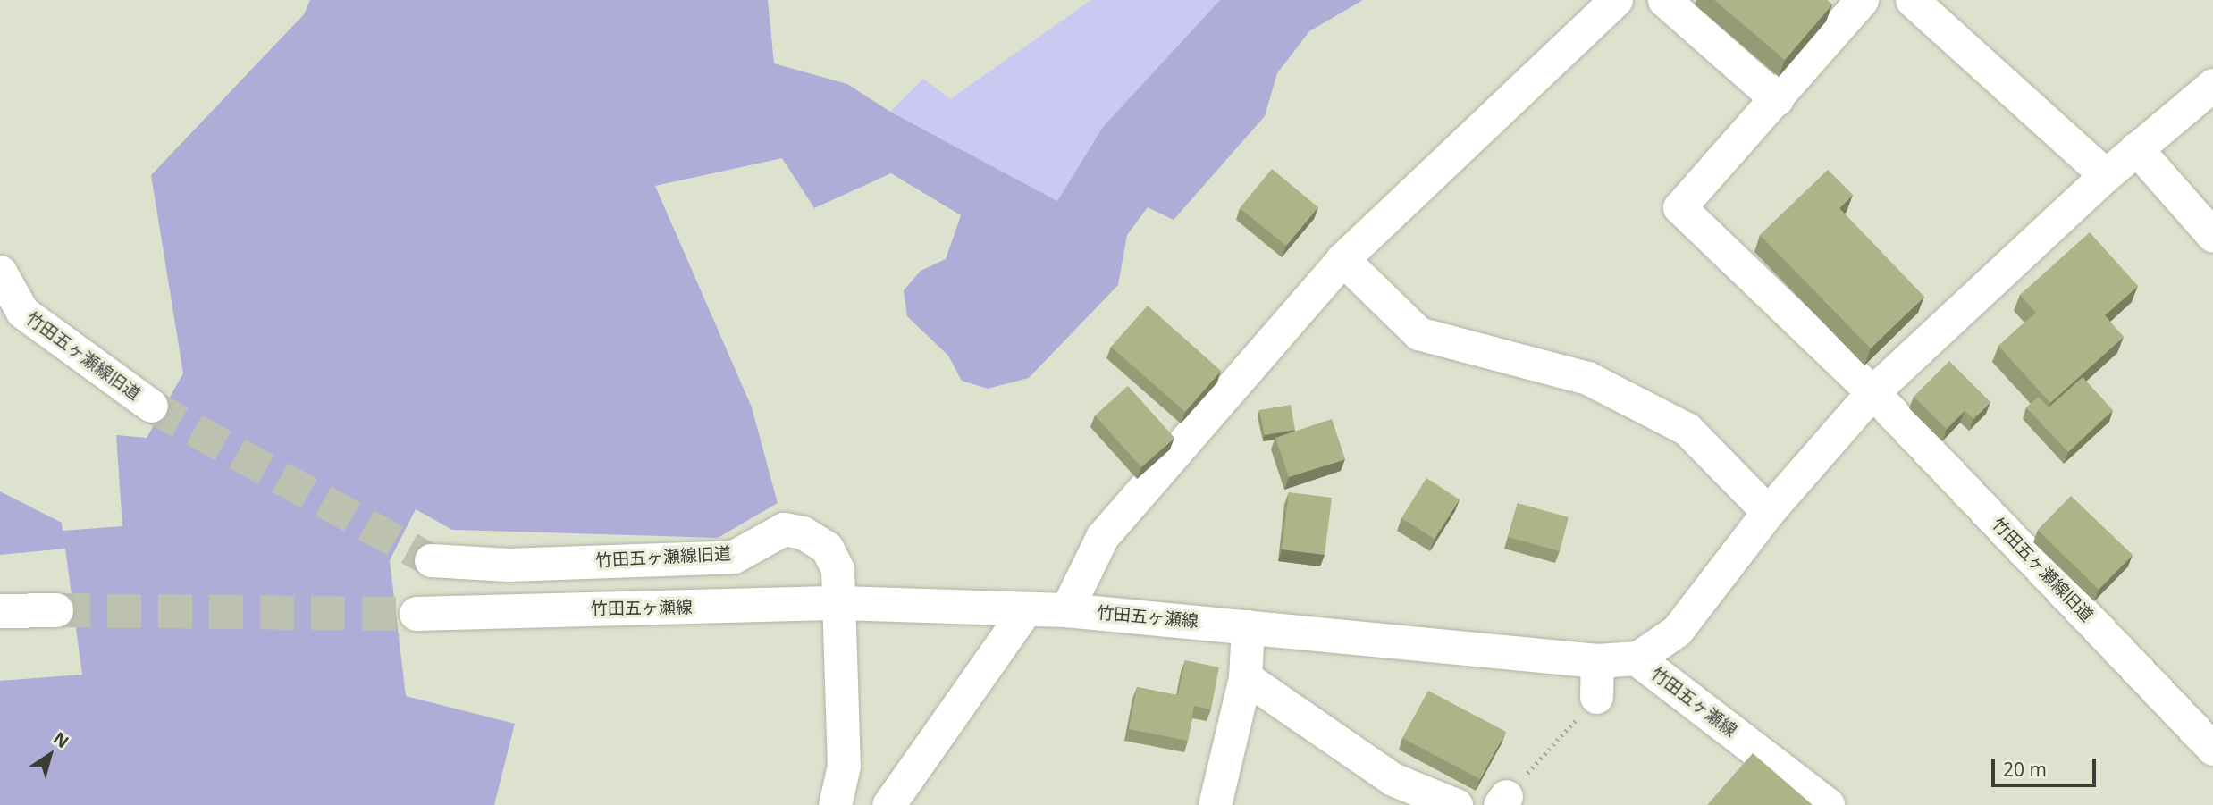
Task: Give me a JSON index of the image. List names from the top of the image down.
{
  "streets": {
    "main road": ["竹田五ヶ瀬線"],
    "street": ["竹田五ヶ瀬線旧道"]
  },
  "crossings": [
    ["竹田五ヶ瀬線旧道", "竹田五ヶ瀬線"]
  ],
  "scale_bar": "20 m",
  "north": "top right"
}
